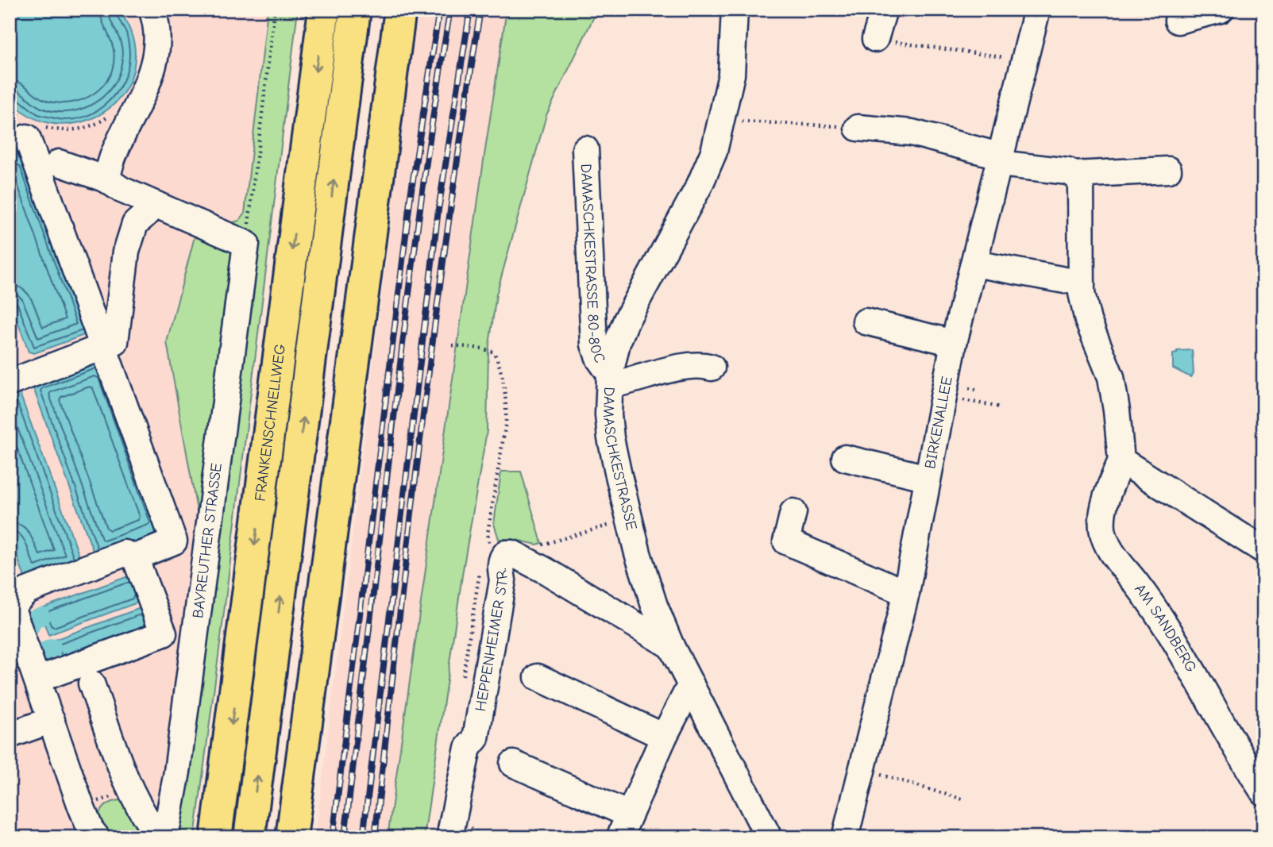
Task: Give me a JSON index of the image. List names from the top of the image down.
{
  "streets": {
    "main road": ["FRANKENSCHNELLWEG"],
    "street": [
      "DAMASCHKESTRASSE 80-80C",
      "BIRKENALLEE",
      "DAMASCHKESTRASSE",
      "BAYREUTHER STRASSE",
      "AM SANDBERG",
      "HEPPENHEIMER STR."
    ]
  },
  "crossings": [
    ["DAMASCHKESTRASSE 80-80C", "DAMASCHKESTRASSE"],
    ["DAMASCHKESTRASSE", "HEPPENHEIMER STR."]
  ]
}
